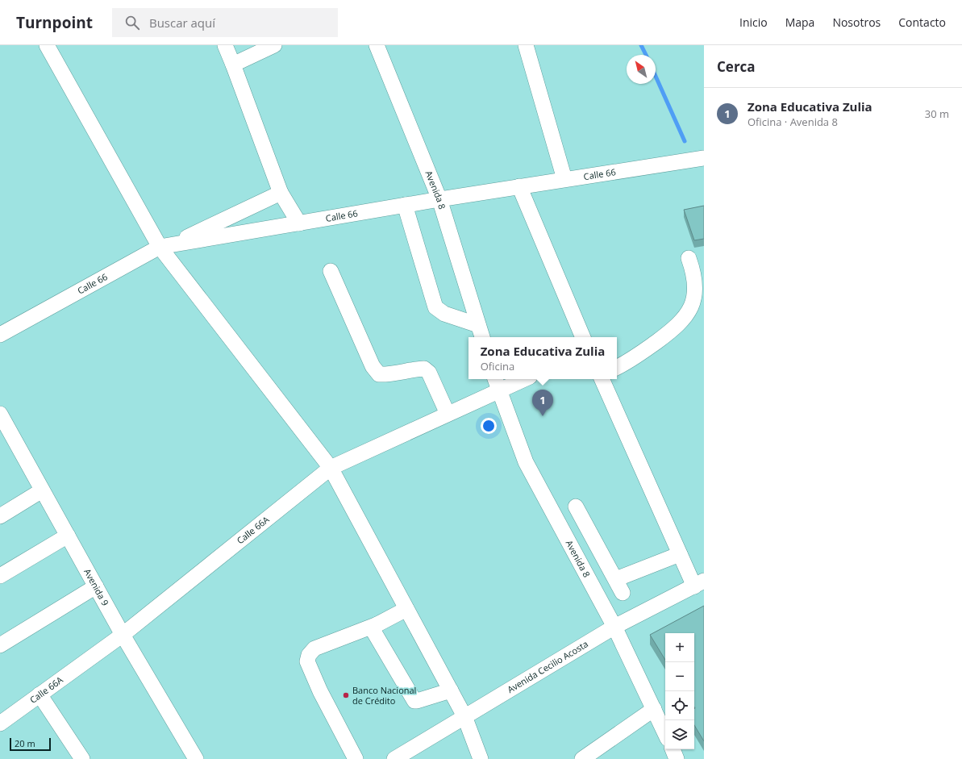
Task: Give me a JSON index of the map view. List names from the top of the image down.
{
  "streets": {
    "street": [
      "Calle 66",
      "Avenida 8",
      "Calle 66A",
      "Avenida 9",
      "Avenida Cecilio Acosta"
    ]
  },
  "crossings": [
    ["Calle 66", "Avenida 8"],
    ["Avenida 8", "Calle 66A"],
    ["Avenida 8", "Avenida Cecilio Acosta"],
    ["Calle 66A", "Avenida 9"]
  ],
  "places": ["Banco Nacional de Crédito"],
  "scale_bar": "20 m",
  "north": "top left",
  "page": {
    "header": "Turnpoint",
    "search": "Buscar aquí",
    "nav": [
      "Inicio",
      "Mapa",
      "Nosotros",
      "Contacto"
    ],
    "heading": "Cerca",
    "list": [
      {
        "mark": "1",
        "name": "Zona Educativa Zulia",
        "note": "Oficina · Avenida 8",
        "value": "30 m"
      }
    ],
    "popup": ["Zona Educativa Zulia", "Oficina"],
    "pins": "1",
    "map_buttons": ["+", "−"],
    "scale": "20 m"
  }
}
